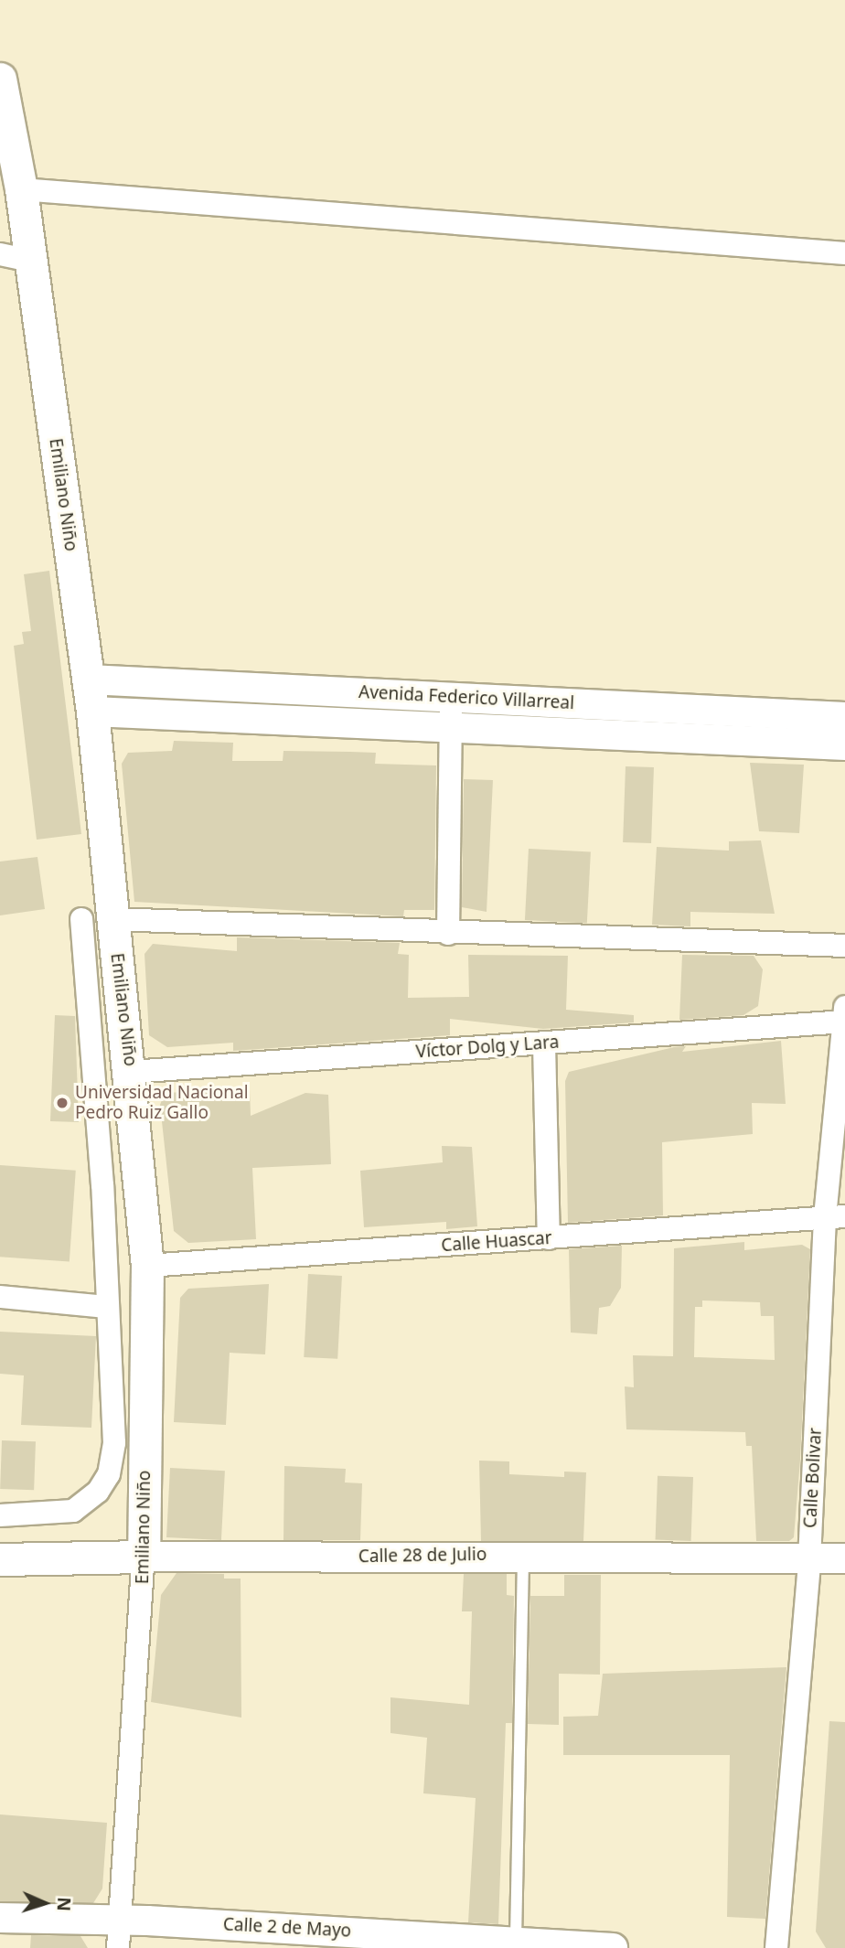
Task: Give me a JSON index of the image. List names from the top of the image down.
{
  "streets": {
    "main road": ["Emiliano Niño", "Calle 28 de Julio"],
    "street": [
      "Avenida Federico Villarreal",
      "Víctor Dolg y Lara",
      "Calle Huascar",
      "Calle Bolivar",
      "Calle 2 de Mayo"
    ]
  },
  "crossings": [
    ["Emiliano Niño", "Avenida Federico Villarreal"],
    ["Emiliano Niño", "Víctor Dolg y Lara"],
    ["Emiliano Niño", "Calle Huascar"],
    ["Emiliano Niño", "Calle 28 de Julio"],
    ["Emiliano Niño", "Calle 2 de Mayo"],
    ["Víctor Dolg y Lara", "Calle Bolivar"],
    ["Calle Huascar", "Calle Bolivar"],
    ["Calle Bolivar", "Calle 28 de Julio"]
  ],
  "places": ["Universidad Nacional Pedro Ruiz Gallo"],
  "north": "right"
}
